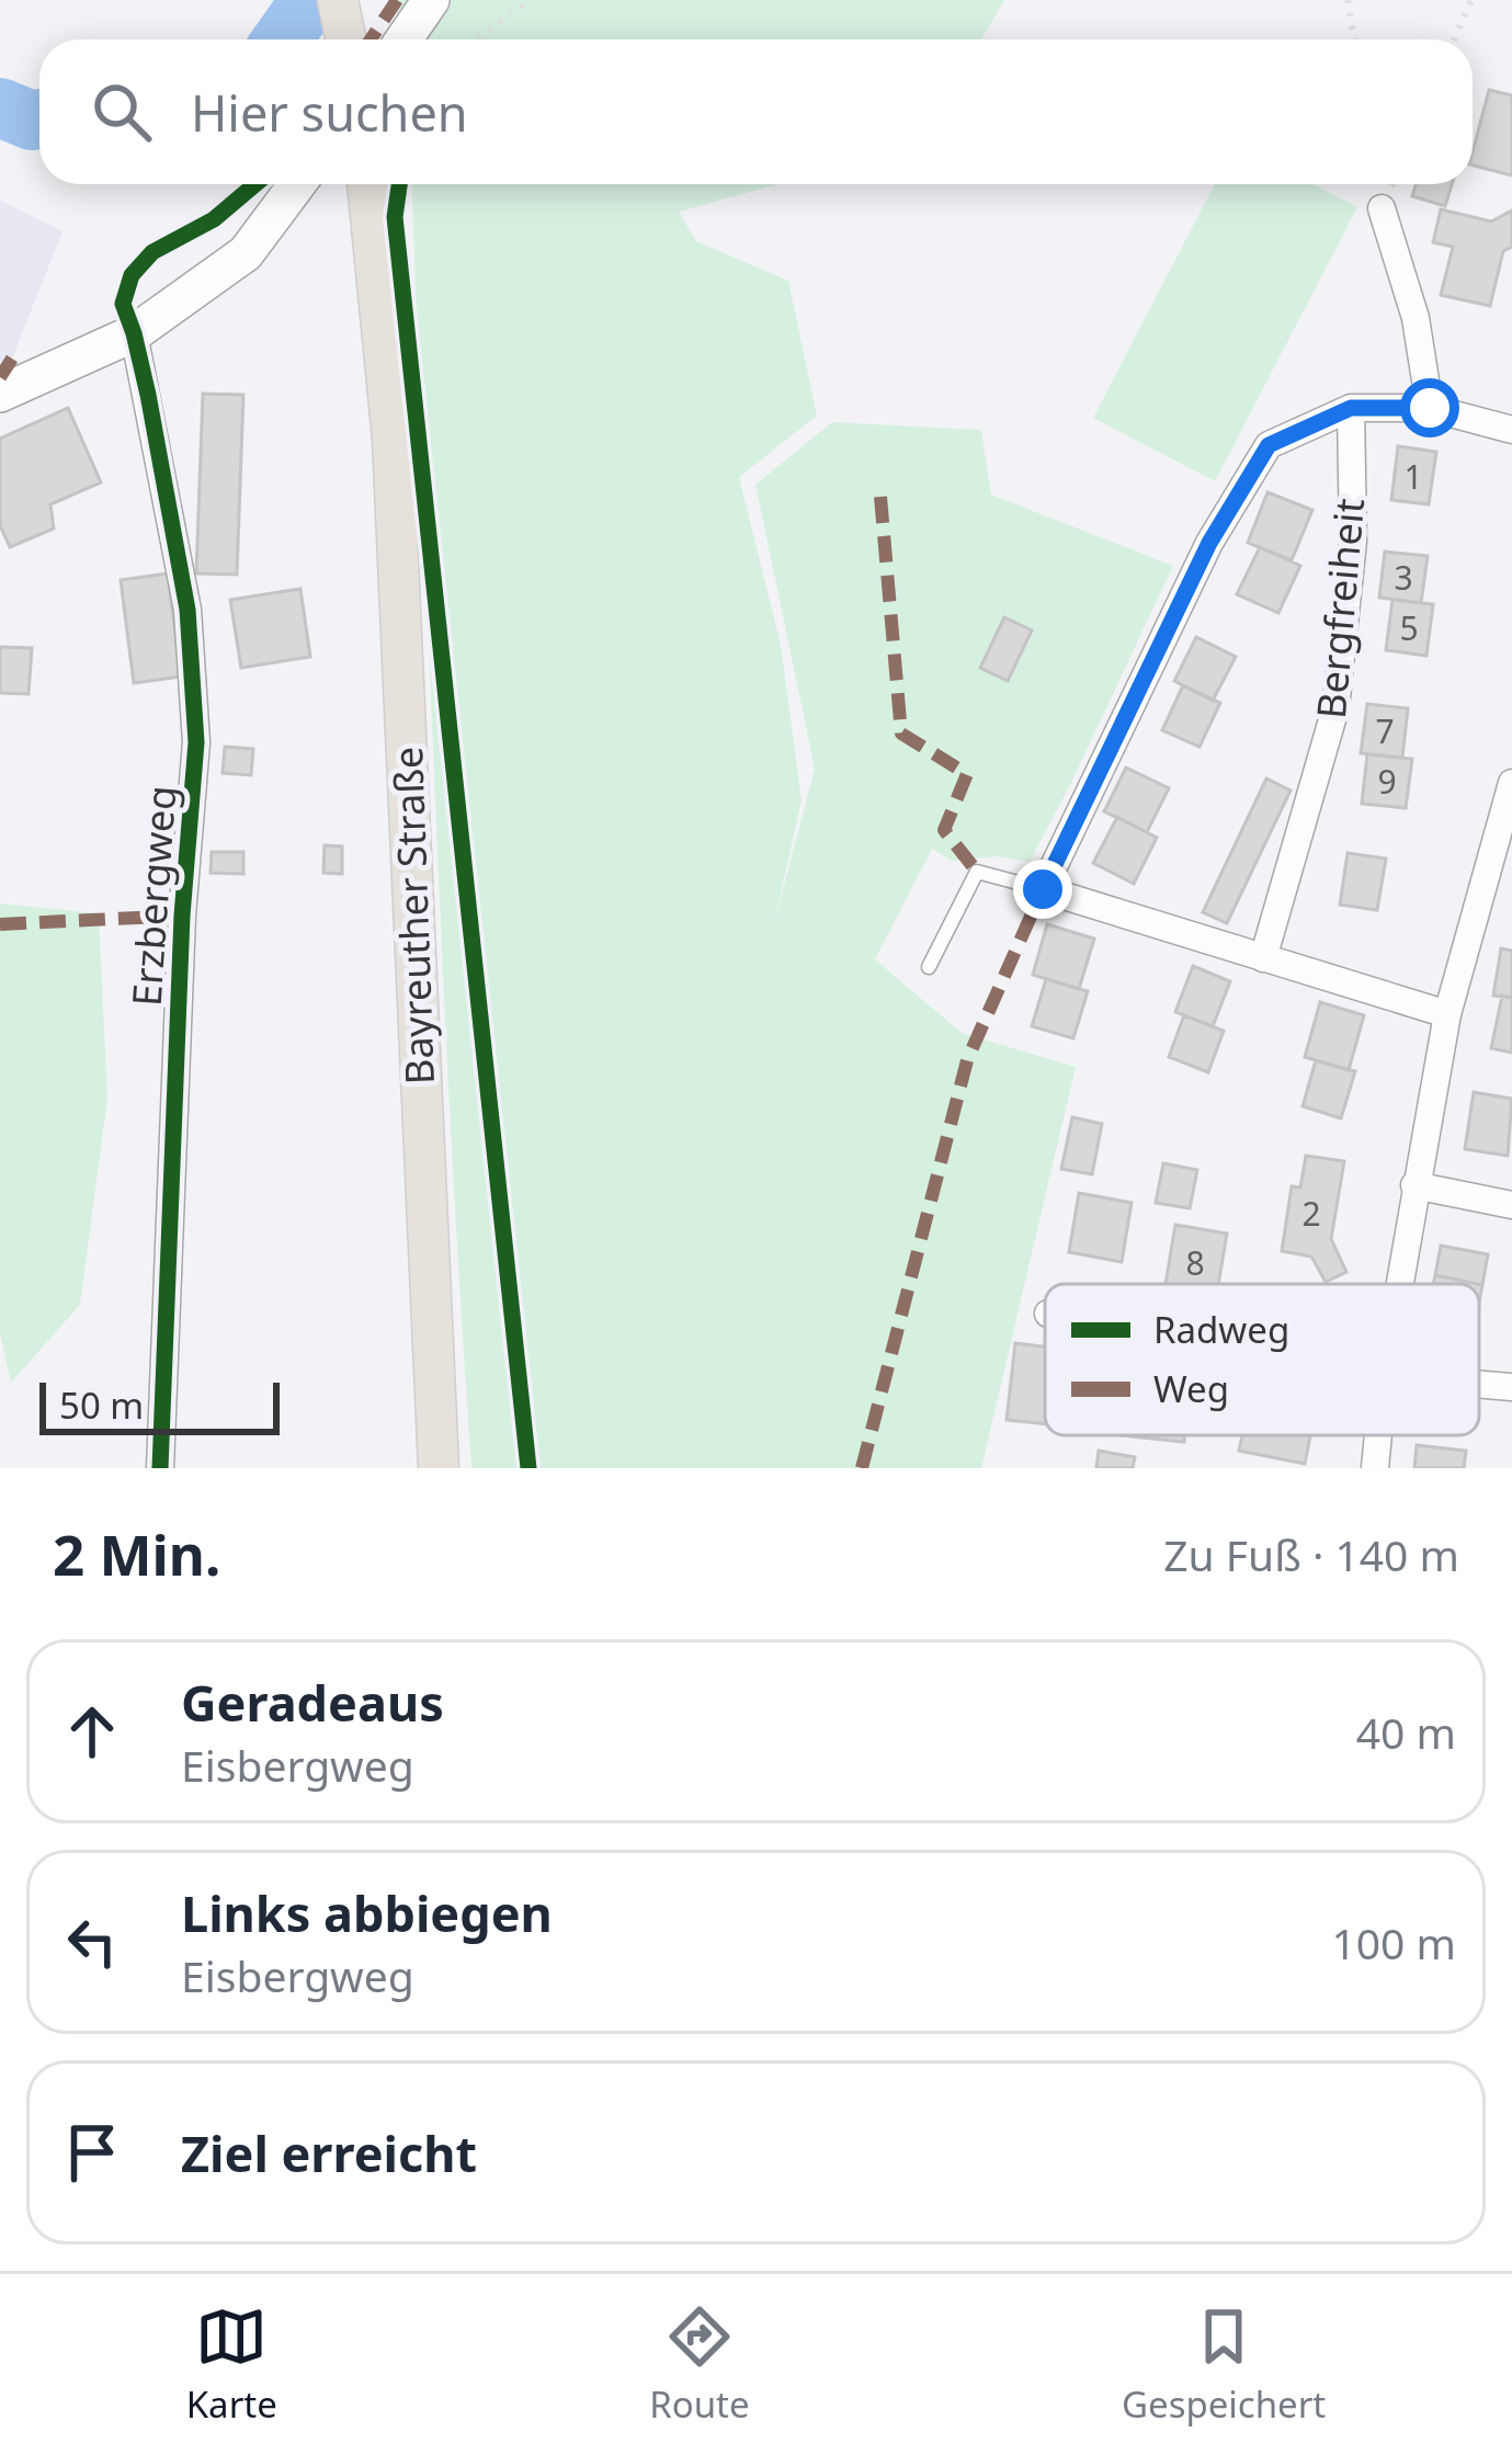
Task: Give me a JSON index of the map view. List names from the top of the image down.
{
  "streets": {
    "main road": ["Bayreuther Straße"],
    "street": ["Bergfreiheit", "Erzbergweg"]
  },
  "house_numbers": [
    "1",
    "3",
    "5",
    "7",
    "9",
    "2",
    "8"
  ],
  "legend": ["Radweg", "Weg"],
  "scale_bar": "50 m",
  "page": {
    "search": "Hier suchen",
    "scale": "50 m",
    "heading": ["2 Min.", "Zu Fuß · 140 m"],
    "list": [
      ["Geradeaus", "Eisbergweg", "40 m"],
      ["Links abbiegen", "Eisbergweg", "100 m"],
      "Ziel erreicht"
    ],
    "nav": ["Karte", "Route", "Gespeichert"]
  }
}
